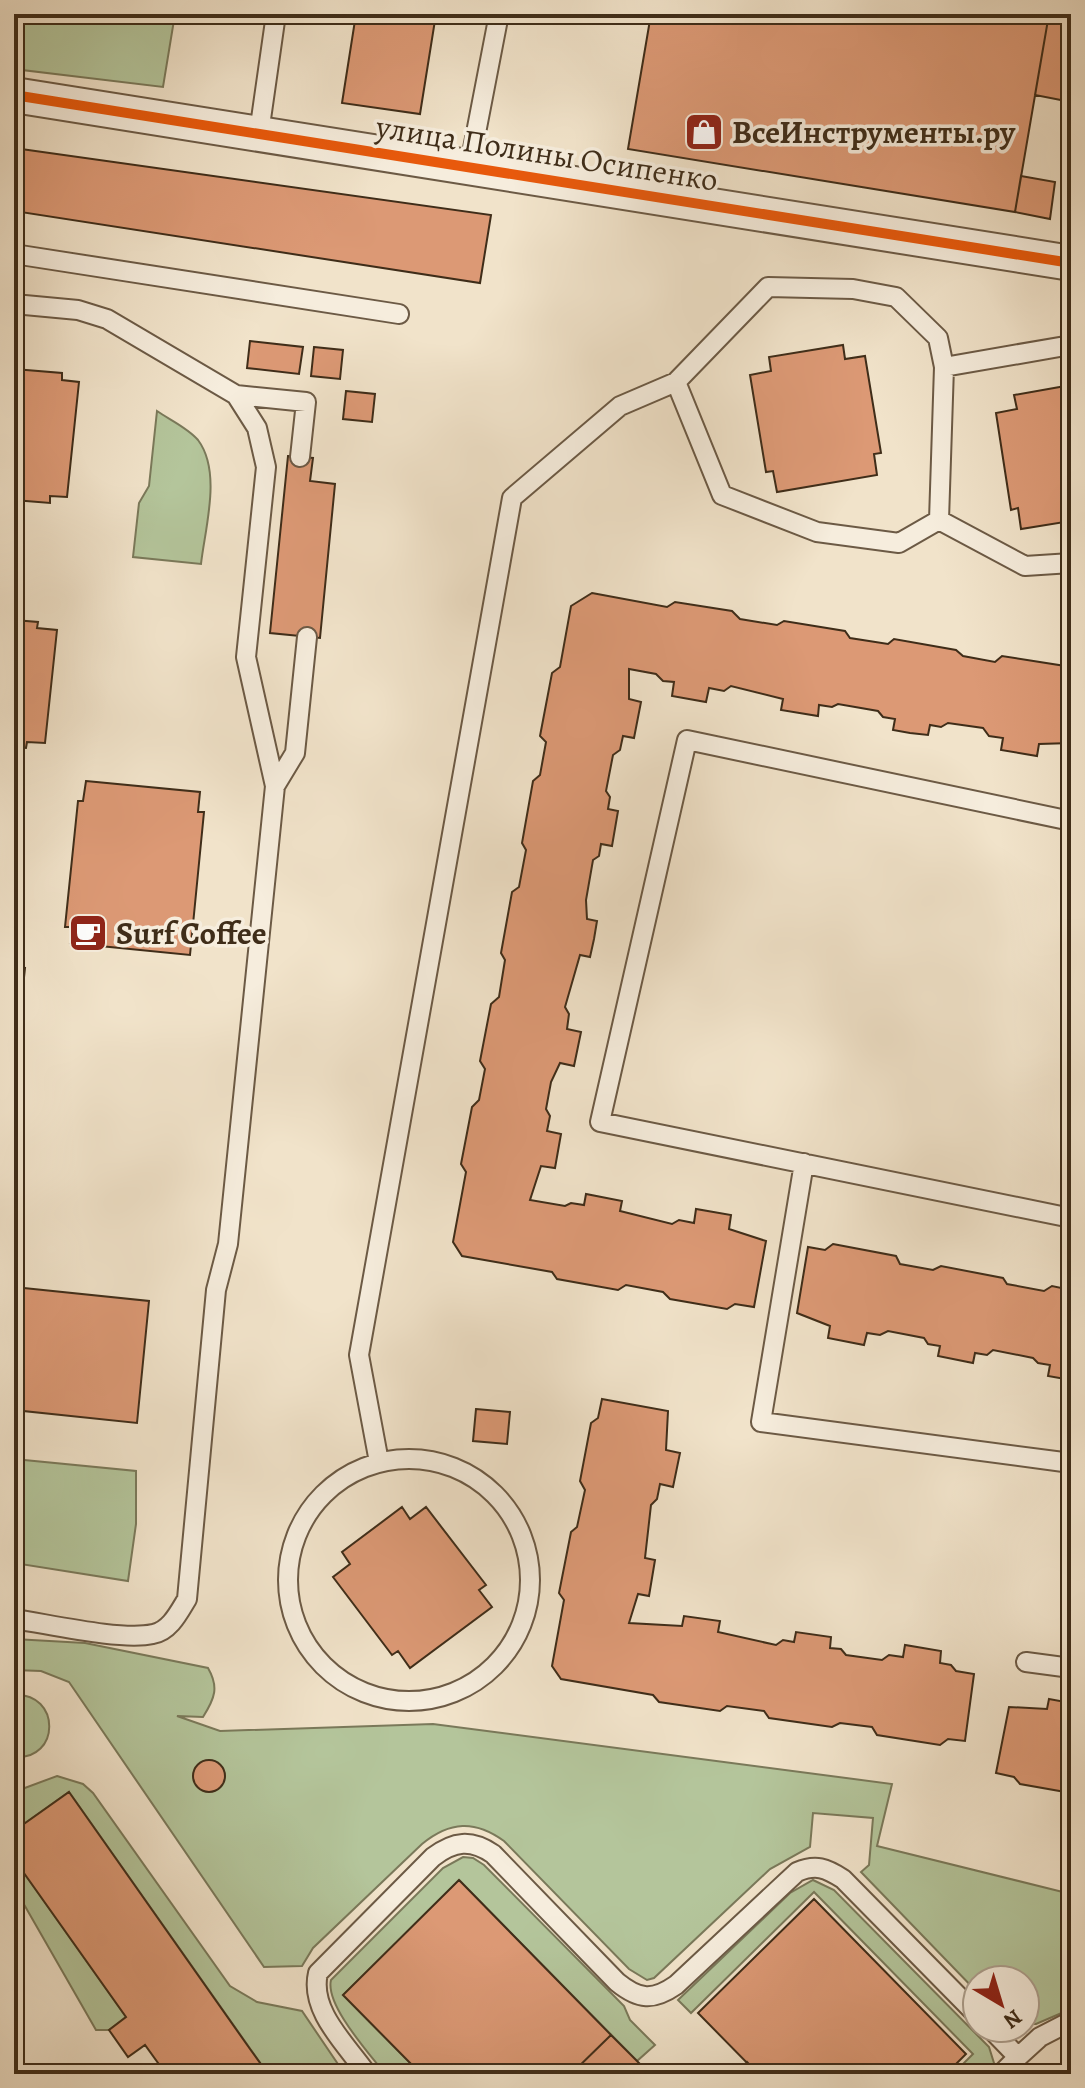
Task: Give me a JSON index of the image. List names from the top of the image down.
{
  "streets": {
    "street": ["улица Полины Осипенко"]
  },
  "places": {
    "shop": ["ВсеИнструменты.ру"],
    "cafe": ["Surf Coffee"]
  },
  "north": "bottom right"
}
